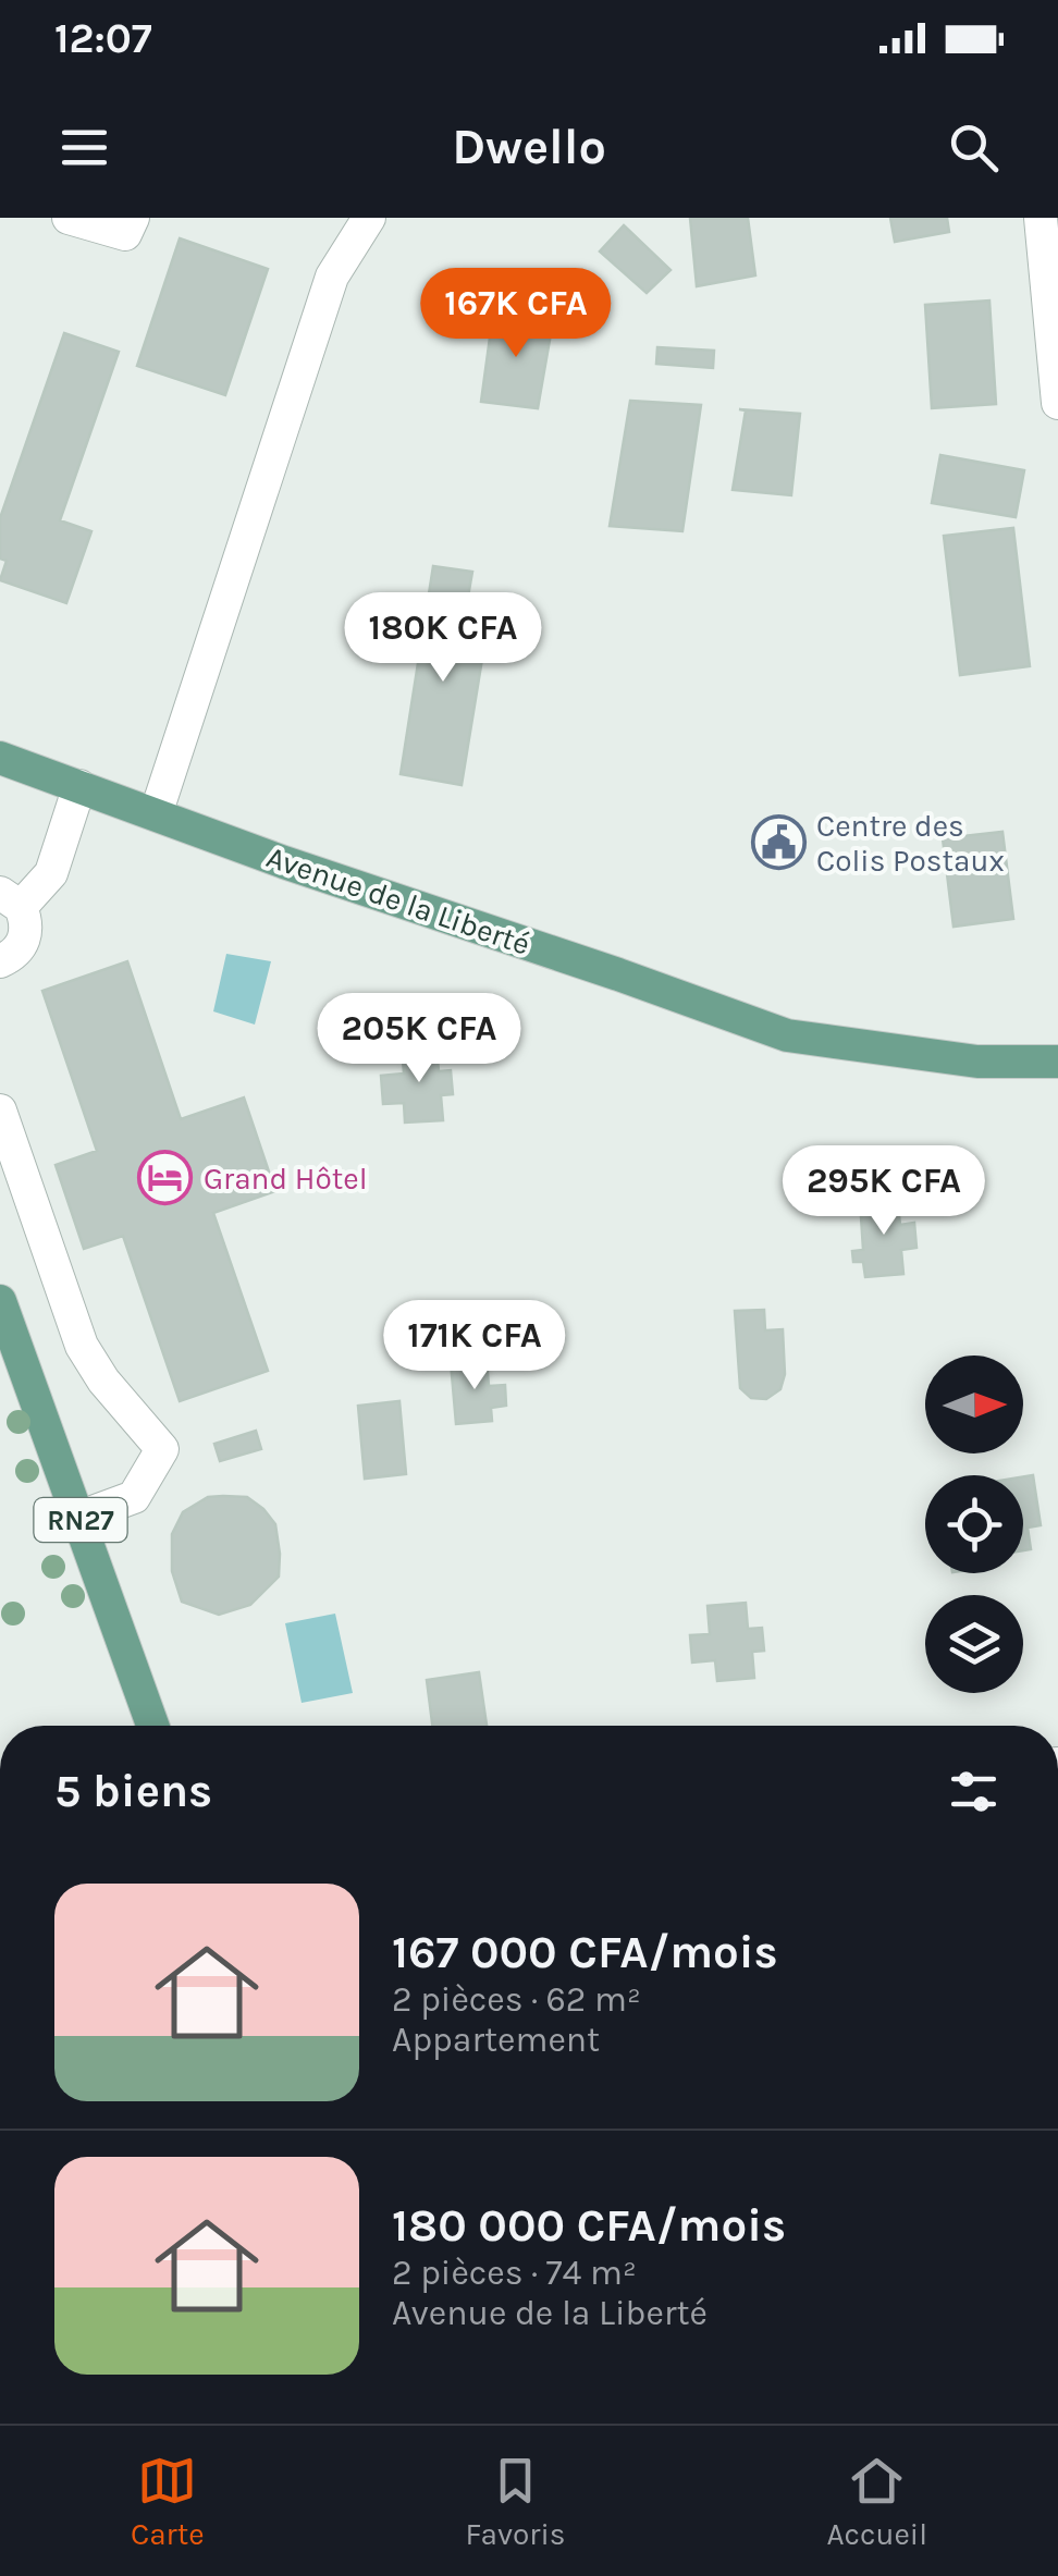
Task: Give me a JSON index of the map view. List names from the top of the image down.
{
  "streets": {
    "main road": ["Avenue de la Liberté", "RN27"]
  },
  "places": {
    "public building": ["Centre des Colis Postaux"],
    "hotel": ["Grand Hôtel"]
  },
  "north": "right",
  "page": {
    "status": "12:07",
    "header": "Dwello",
    "price": [
      "167K CFA",
      "180K CFA",
      "205K CFA",
      "295K CFA",
      "171K CFA"
    ],
    "heading": "5 biens",
    "list": [
      {
        "name": "167 000 CFA/mois",
        "note": "2 pièces · 62 m² · Appartement"
      },
      {
        "name": "180 000 CFA/mois",
        "note": "2 pièces · 74 m² · Avenue de la Liberté"
      }
    ],
    "tabs": ["Carte", "Favoris", "Accueil"]
  }
}
